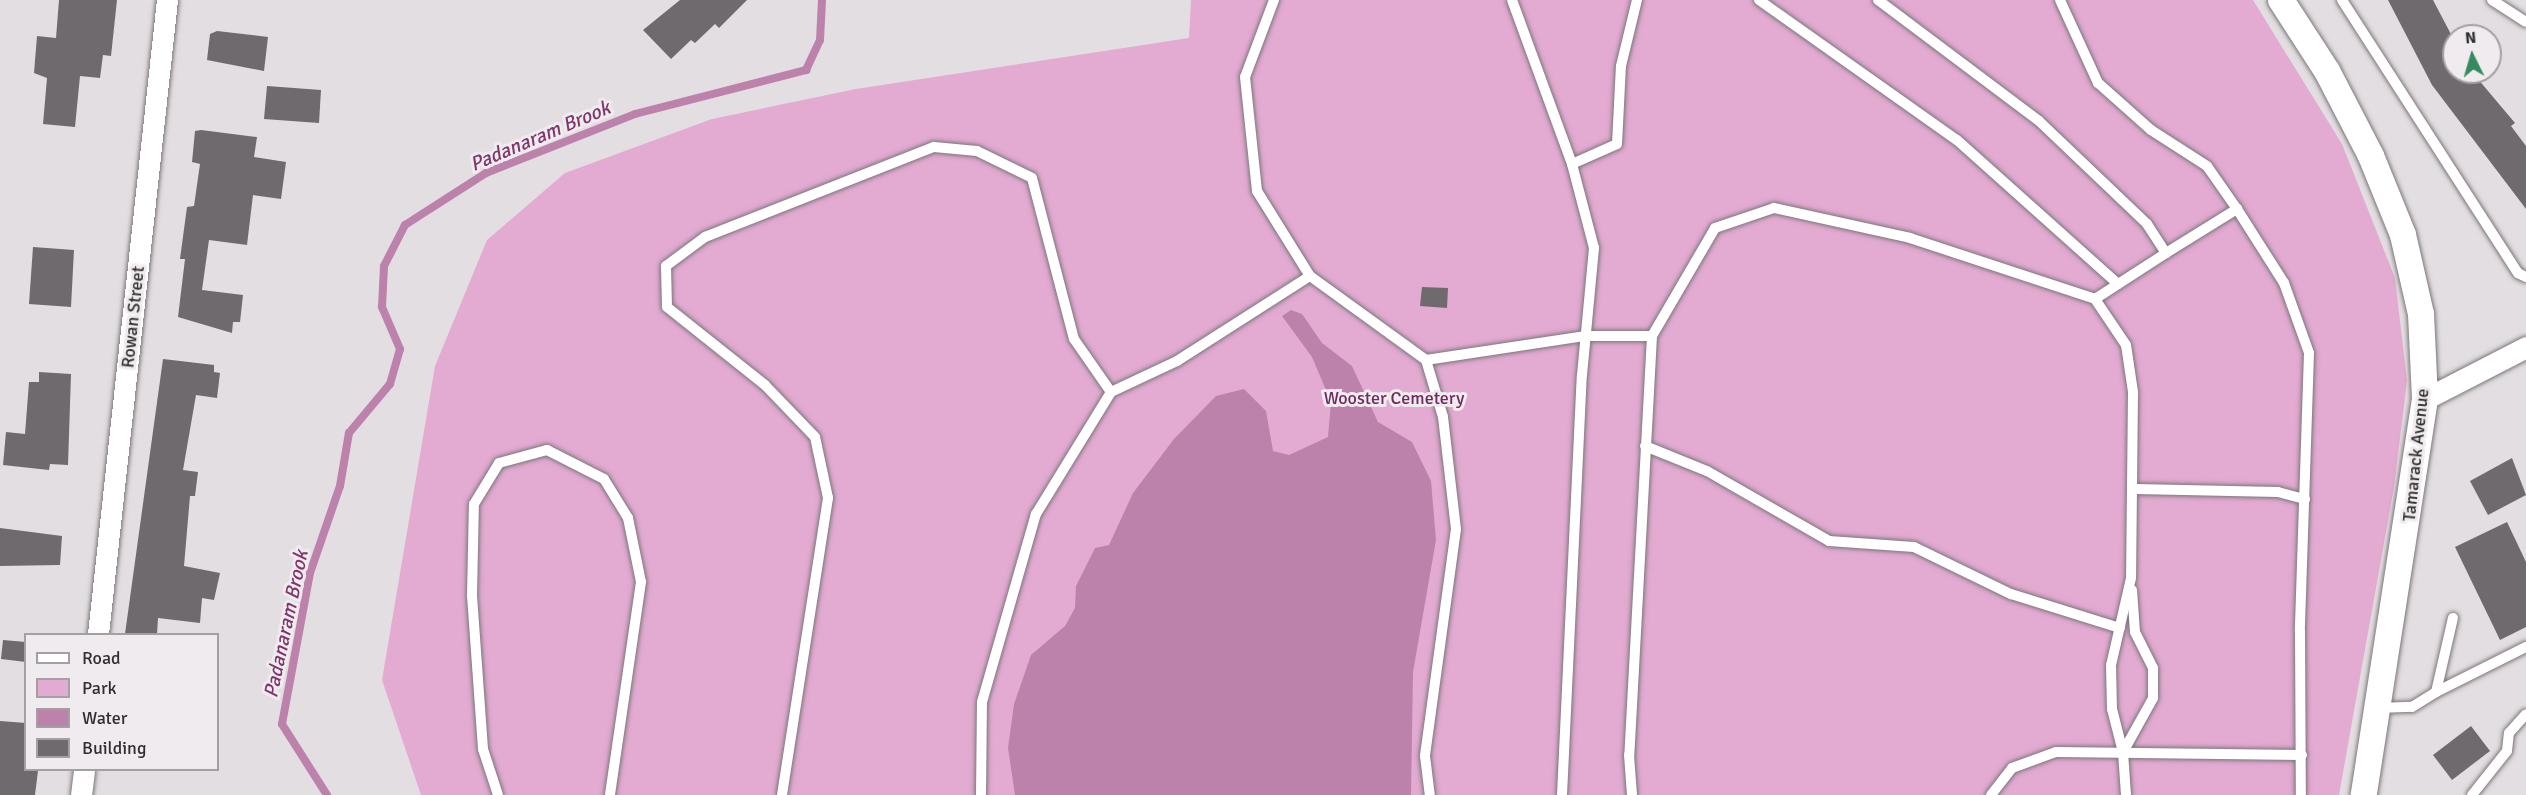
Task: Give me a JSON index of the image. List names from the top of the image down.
{
  "streets": {
    "street": ["Rowan Street", "Tamarack Avenue"]
  },
  "water": ["Padanaram Brook"],
  "parks": ["Wooster Cemetery"],
  "legend": [
    "Road",
    "Park",
    "Water",
    "Building"
  ],
  "north": "top"
}
